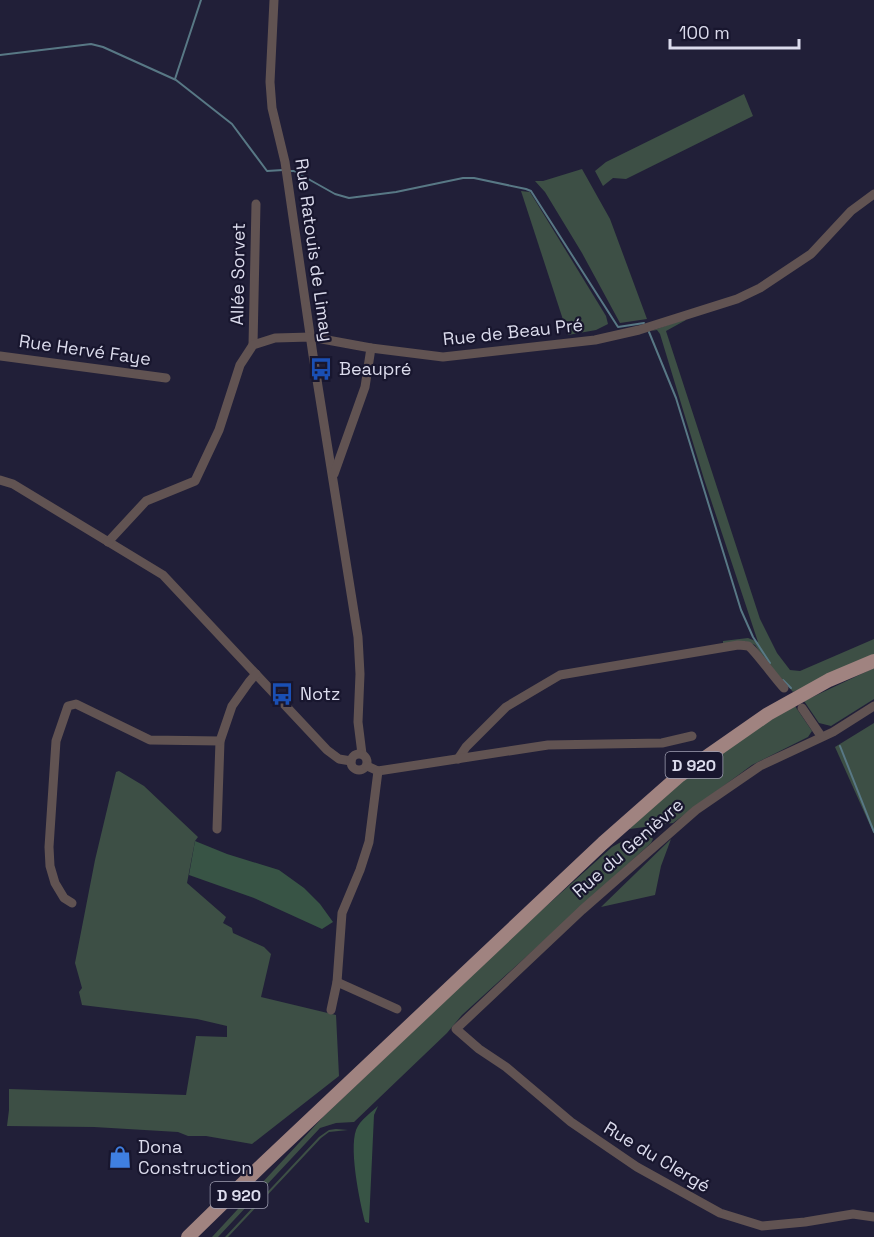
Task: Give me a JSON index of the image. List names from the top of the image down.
{
  "streets": {
    "main road": ["D 920"],
    "street": [
      "Rue Ratouis de Limay",
      "Allée Sorvet",
      "Rue de Beau Pré",
      "Rue Hervé Faye",
      "Rue du Genièvre",
      "Rue du Clergé"
    ]
  },
  "crossings": [
    ["Rue Ratouis de Limay", "Rue de Beau Pré"],
    ["Allée Sorvet", "Rue de Beau Pré"],
    ["Rue du Genièvre", "Rue du Clergé"]
  ],
  "places": {
    "bus stop": ["Beaupré", "Notz"],
    "shop": ["Dona Construction"]
  },
  "scale_bar": "100 m"
}
